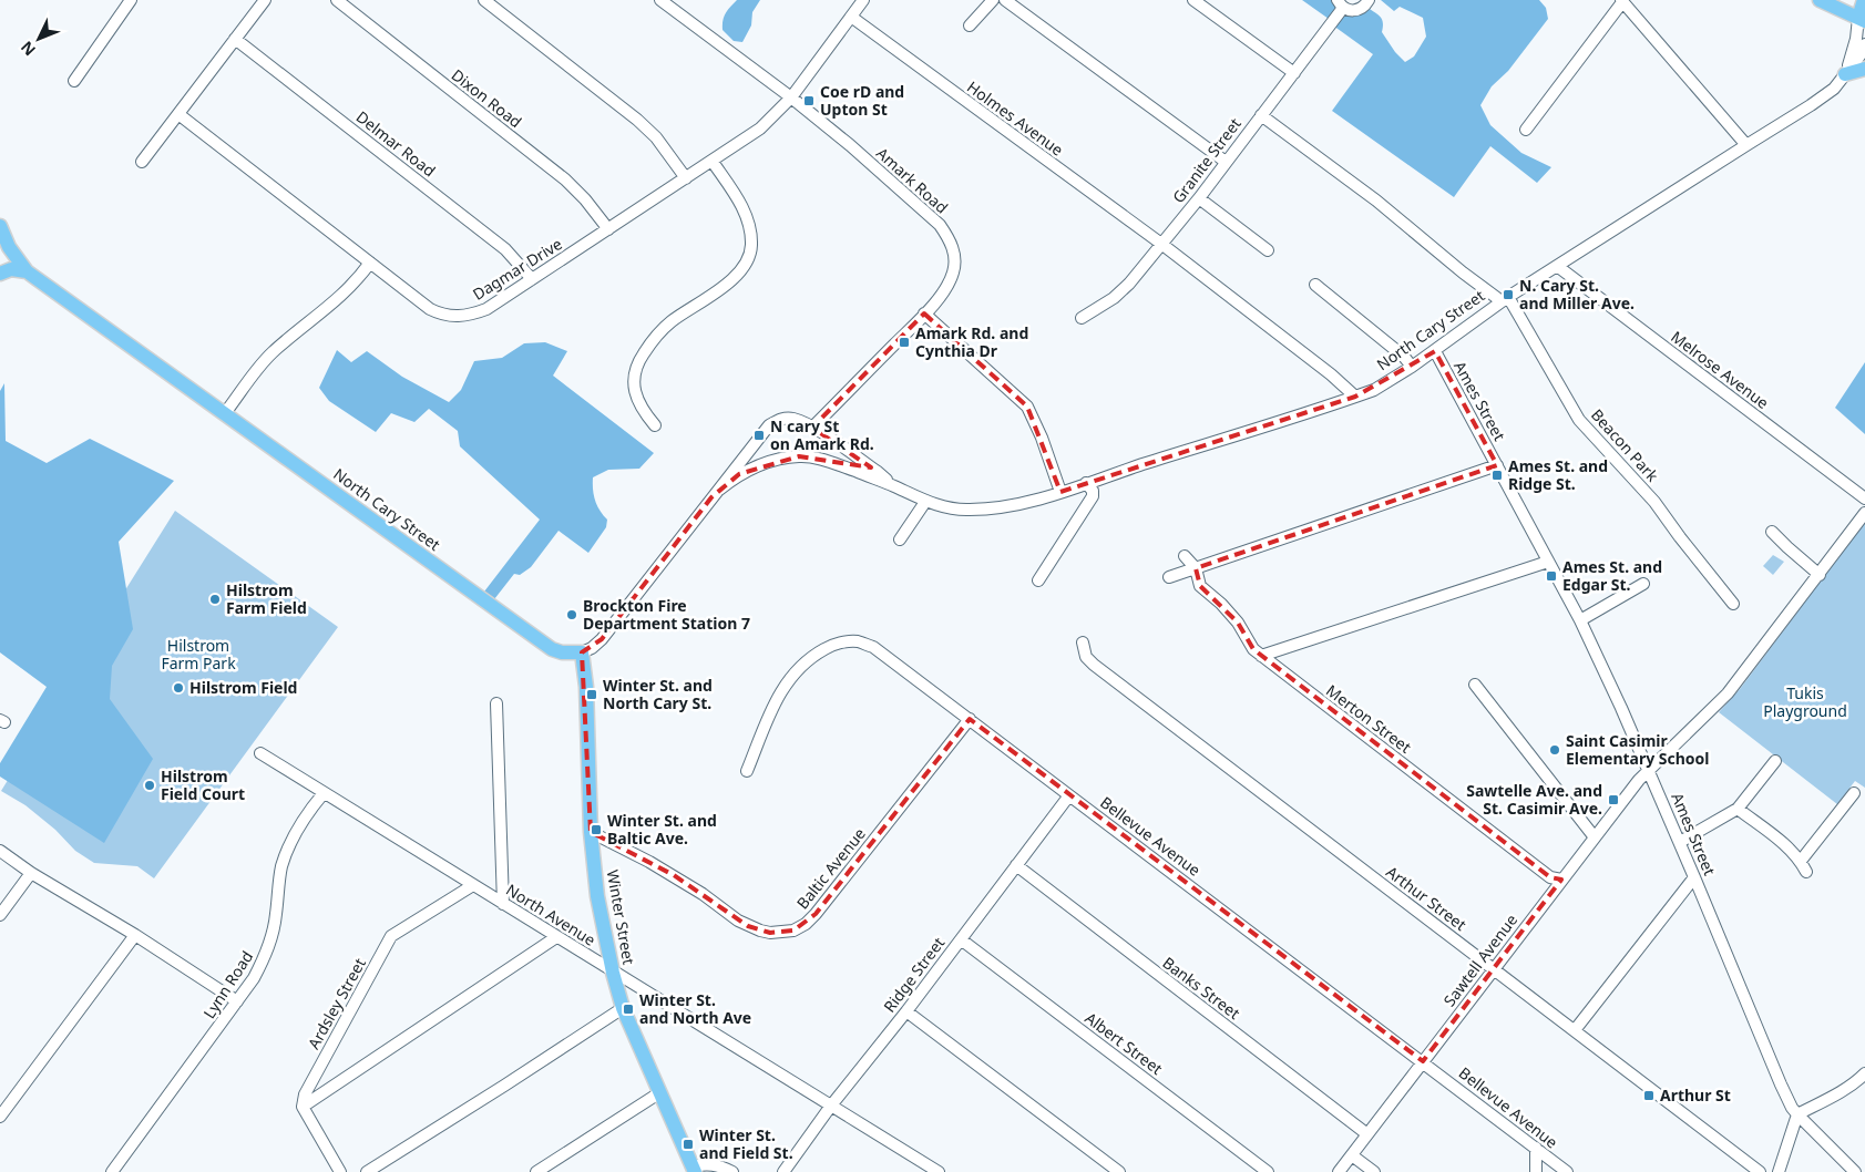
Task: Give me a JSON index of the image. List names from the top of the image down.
{
  "streets": {
    "main road": ["North Cary Street", "Winter Street"],
    "street": [
      "Dixon Road",
      "Holmes Avenue",
      "Delmar Road",
      "Granite Street",
      "Amark Road",
      "Dagmar Drive",
      "Melrose Avenue",
      "Ames Street",
      "Beacon Park",
      "Merton Street",
      "Bellevue Avenue",
      "Baltic Avenue",
      "Arthur Street",
      "North Avenue",
      "Sawtell Avenue",
      "Ridge Street",
      "Lynn Road",
      "Banks Street",
      "Ardsley Street",
      "Albert Street"
    ]
  },
  "crossings": [
    ["Dixon Road", "Dagmar Drive"],
    ["Holmes Avenue", "Granite Street"],
    ["Holmes Avenue", "Dagmar Drive"],
    ["Holmes Avenue", "North Cary Street"],
    ["Delmar Road", "Dagmar Drive"],
    ["Amark Road", "Dagmar Drive"],
    ["Amark Road", "North Cary Street"],
    ["North Cary Street", "Melrose Avenue"],
    ["North Cary Street", "Ames Street"],
    ["North Cary Street", "Beacon Park"],
    ["North Cary Street", "Winter Street"],
    ["Ames Street", "Sawtell Avenue"],
    ["Merton Street", "Sawtell Avenue"],
    ["Bellevue Avenue", "Baltic Avenue"],
    ["Bellevue Avenue", "Sawtell Avenue"],
    ["Bellevue Avenue", "Ridge Street"],
    ["Baltic Avenue", "Winter Street"],
    ["Arthur Street", "Sawtell Avenue"],
    ["North Avenue", "Winter Street"],
    ["North Avenue", "Ridge Street"],
    ["North Avenue", "Lynn Road"],
    ["North Avenue", "Ardsley Street"],
    ["Sawtell Avenue", "Banks Street"],
    ["Ridge Street", "Banks Street"],
    ["Ridge Street", "Albert Street"]
  ],
  "parks": ["Hilstrom Farm Park", "Tukis Playground"],
  "places": {
    "transit": [
      "Coe rD and Upton St",
      "N. Cary St. and Miller Ave.",
      "Amark Rd. and Cynthia Dr",
      "N cary St on Amark Rd.",
      "Ames St. and Ridge St.",
      "Ames St. and Edgar St.",
      "Winter St. and North Cary St.",
      "Sawtelle Ave. and St. Casimir Ave.",
      "Winter St. and Baltic Ave.",
      "Winter St. and North Ave",
      "Arthur St",
      "Winter St. and Field St."
    ],
    "other": [
      "Hilstrom Farm Field",
      "Brockton Fire Department Station 7",
      "Hilstrom Field",
      "Saint Casimir Elementary School",
      "Hilstrom Field Court"
    ]
  },
  "north": "bottom left"
}
